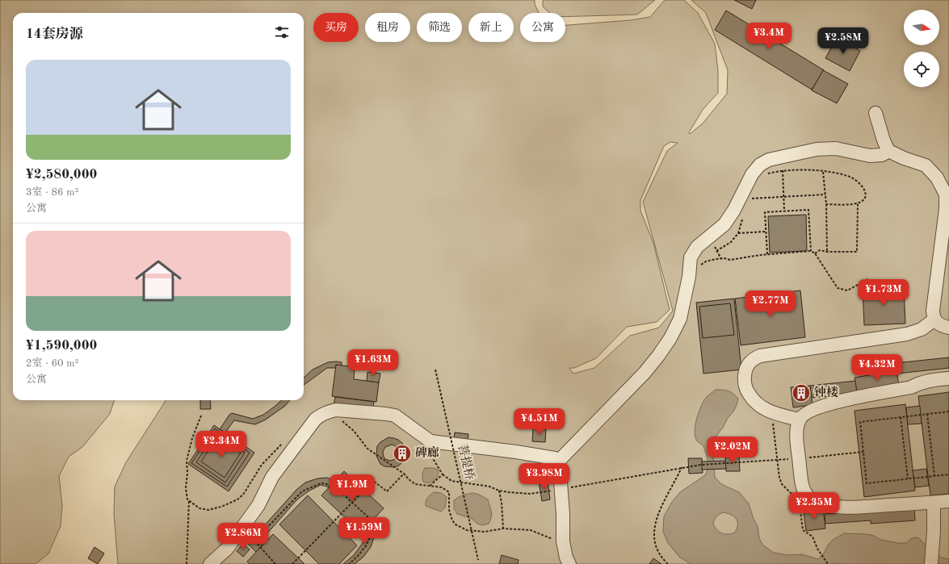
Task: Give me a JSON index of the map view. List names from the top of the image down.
{
  "streets": {
    "path": ["菩提桥"]
  },
  "places": {
    "building": ["钟楼", "碑廊"]
  },
  "north": "right",
  "page": {
    "chip": [
      "买房",
      "租房",
      "筛选",
      "新上",
      "公寓"
    ],
    "heading": "14套房源",
    "price": [
      "¥3.4M",
      "¥2.58M",
      "¥1.73M",
      "¥2.77M",
      "¥1.63M",
      "¥4.32M",
      "¥4.51M",
      "¥2.34M",
      "¥2.02M",
      "¥3.98M",
      "¥1.9M",
      "¥2.35M",
      "¥1.59M",
      "¥2.86M"
    ],
    "list": [
      {
        "name": "¥2,580,000",
        "note": "3室 · 86 m² · 公寓"
      },
      {
        "name": "¥1,590,000",
        "note": "2室 · 60 m² · 公寓"
      }
    ]
  }
}
